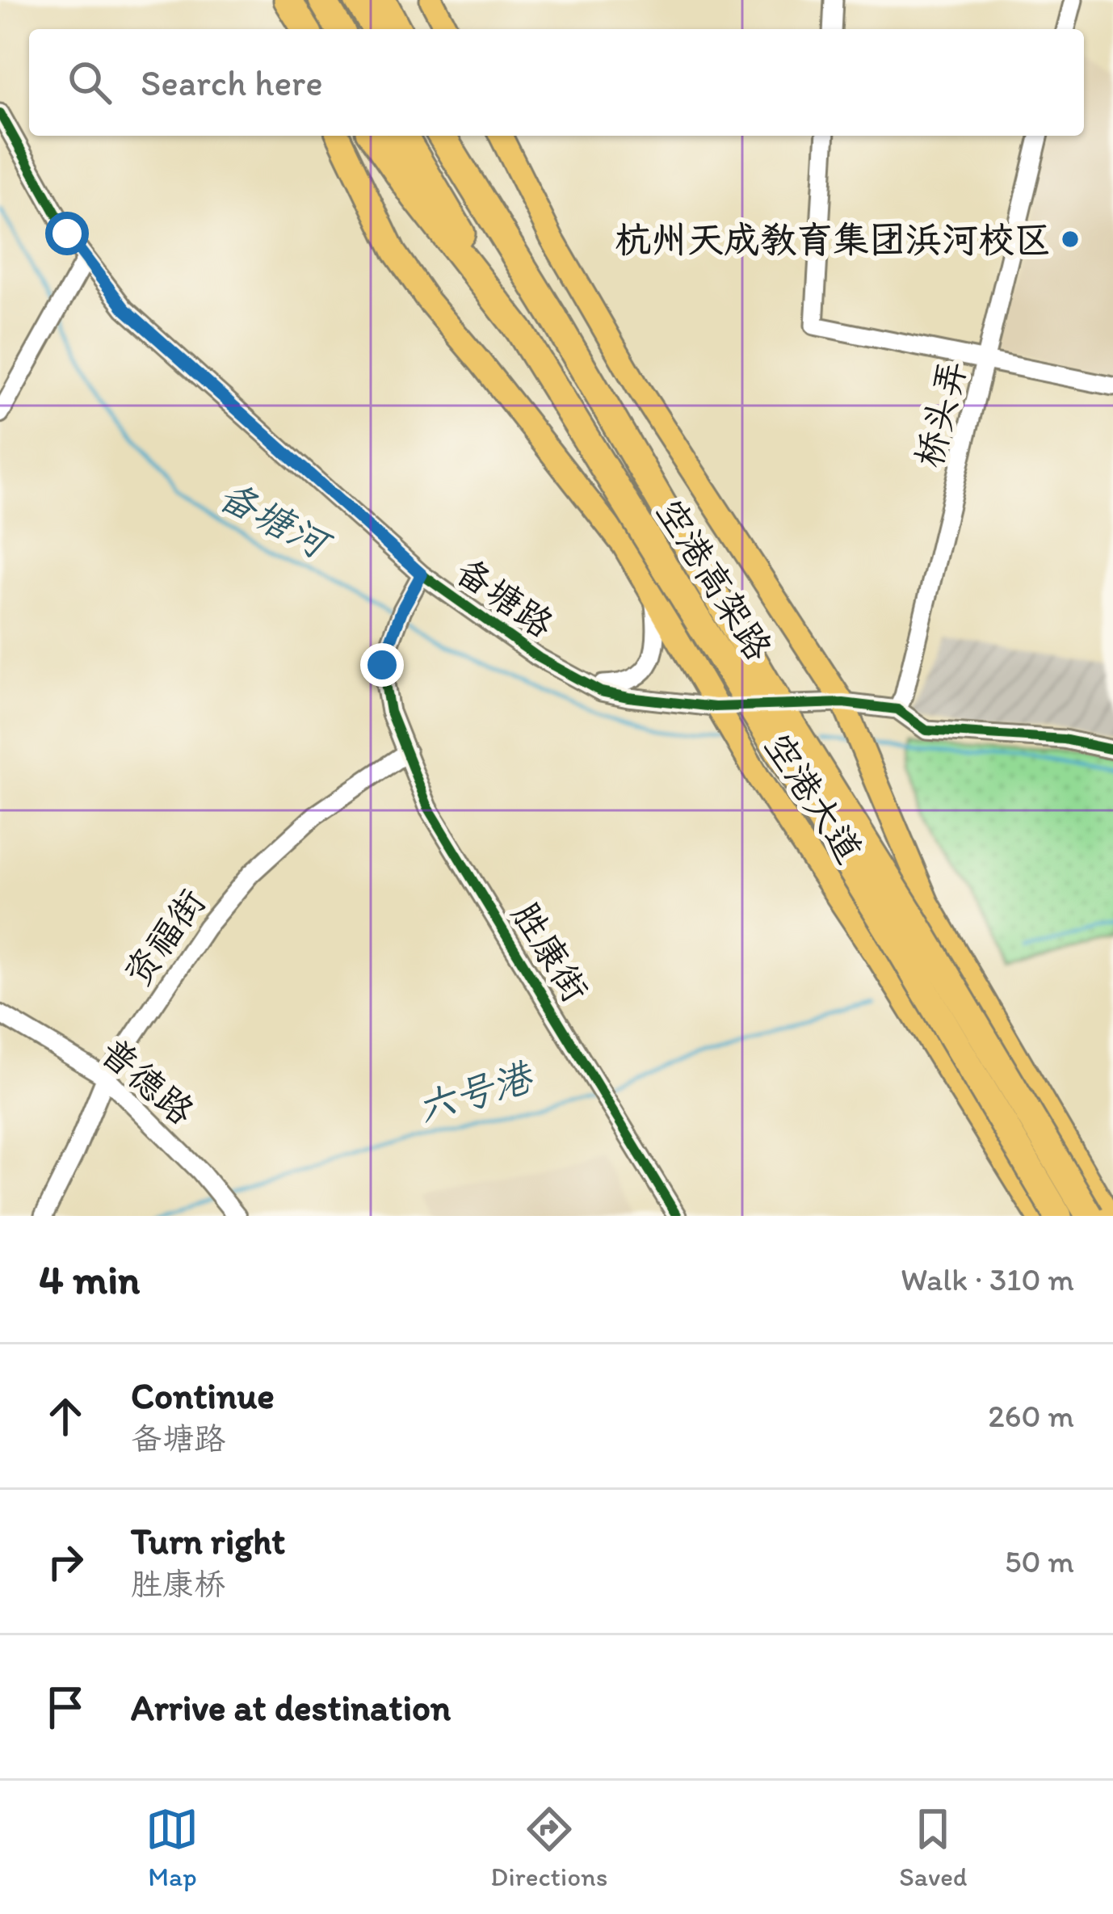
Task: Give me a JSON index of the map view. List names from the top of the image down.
{
  "streets": {
    "highway": ["空港高架路"],
    "main road": ["空港大道"],
    "street": [
      "桥头弄",
      "备塘路",
      "资福街",
      "胜康街",
      "普德路"
    ]
  },
  "crossings": [
    ["桥头弄", "备塘路"],
    ["空港高架路", "空港大道"],
    ["备塘路", "空港大道"],
    ["备塘路", "胜康街"],
    ["资福街", "胜康街"],
    ["资福街", "普德路"]
  ],
  "water": ["备塘河", "六号港"],
  "places": ["杭州天成教育集团浜河校区"],
  "page": {
    "search": "Search here",
    "heading": ["4 min", "Walk · 310 m"],
    "list": [
      ["Continue", "备塘路", "260 m"],
      ["Turn right", "胜康桥", "50 m"],
      "Arrive at destination"
    ],
    "nav": ["Map", "Directions", "Saved"]
  }
}
